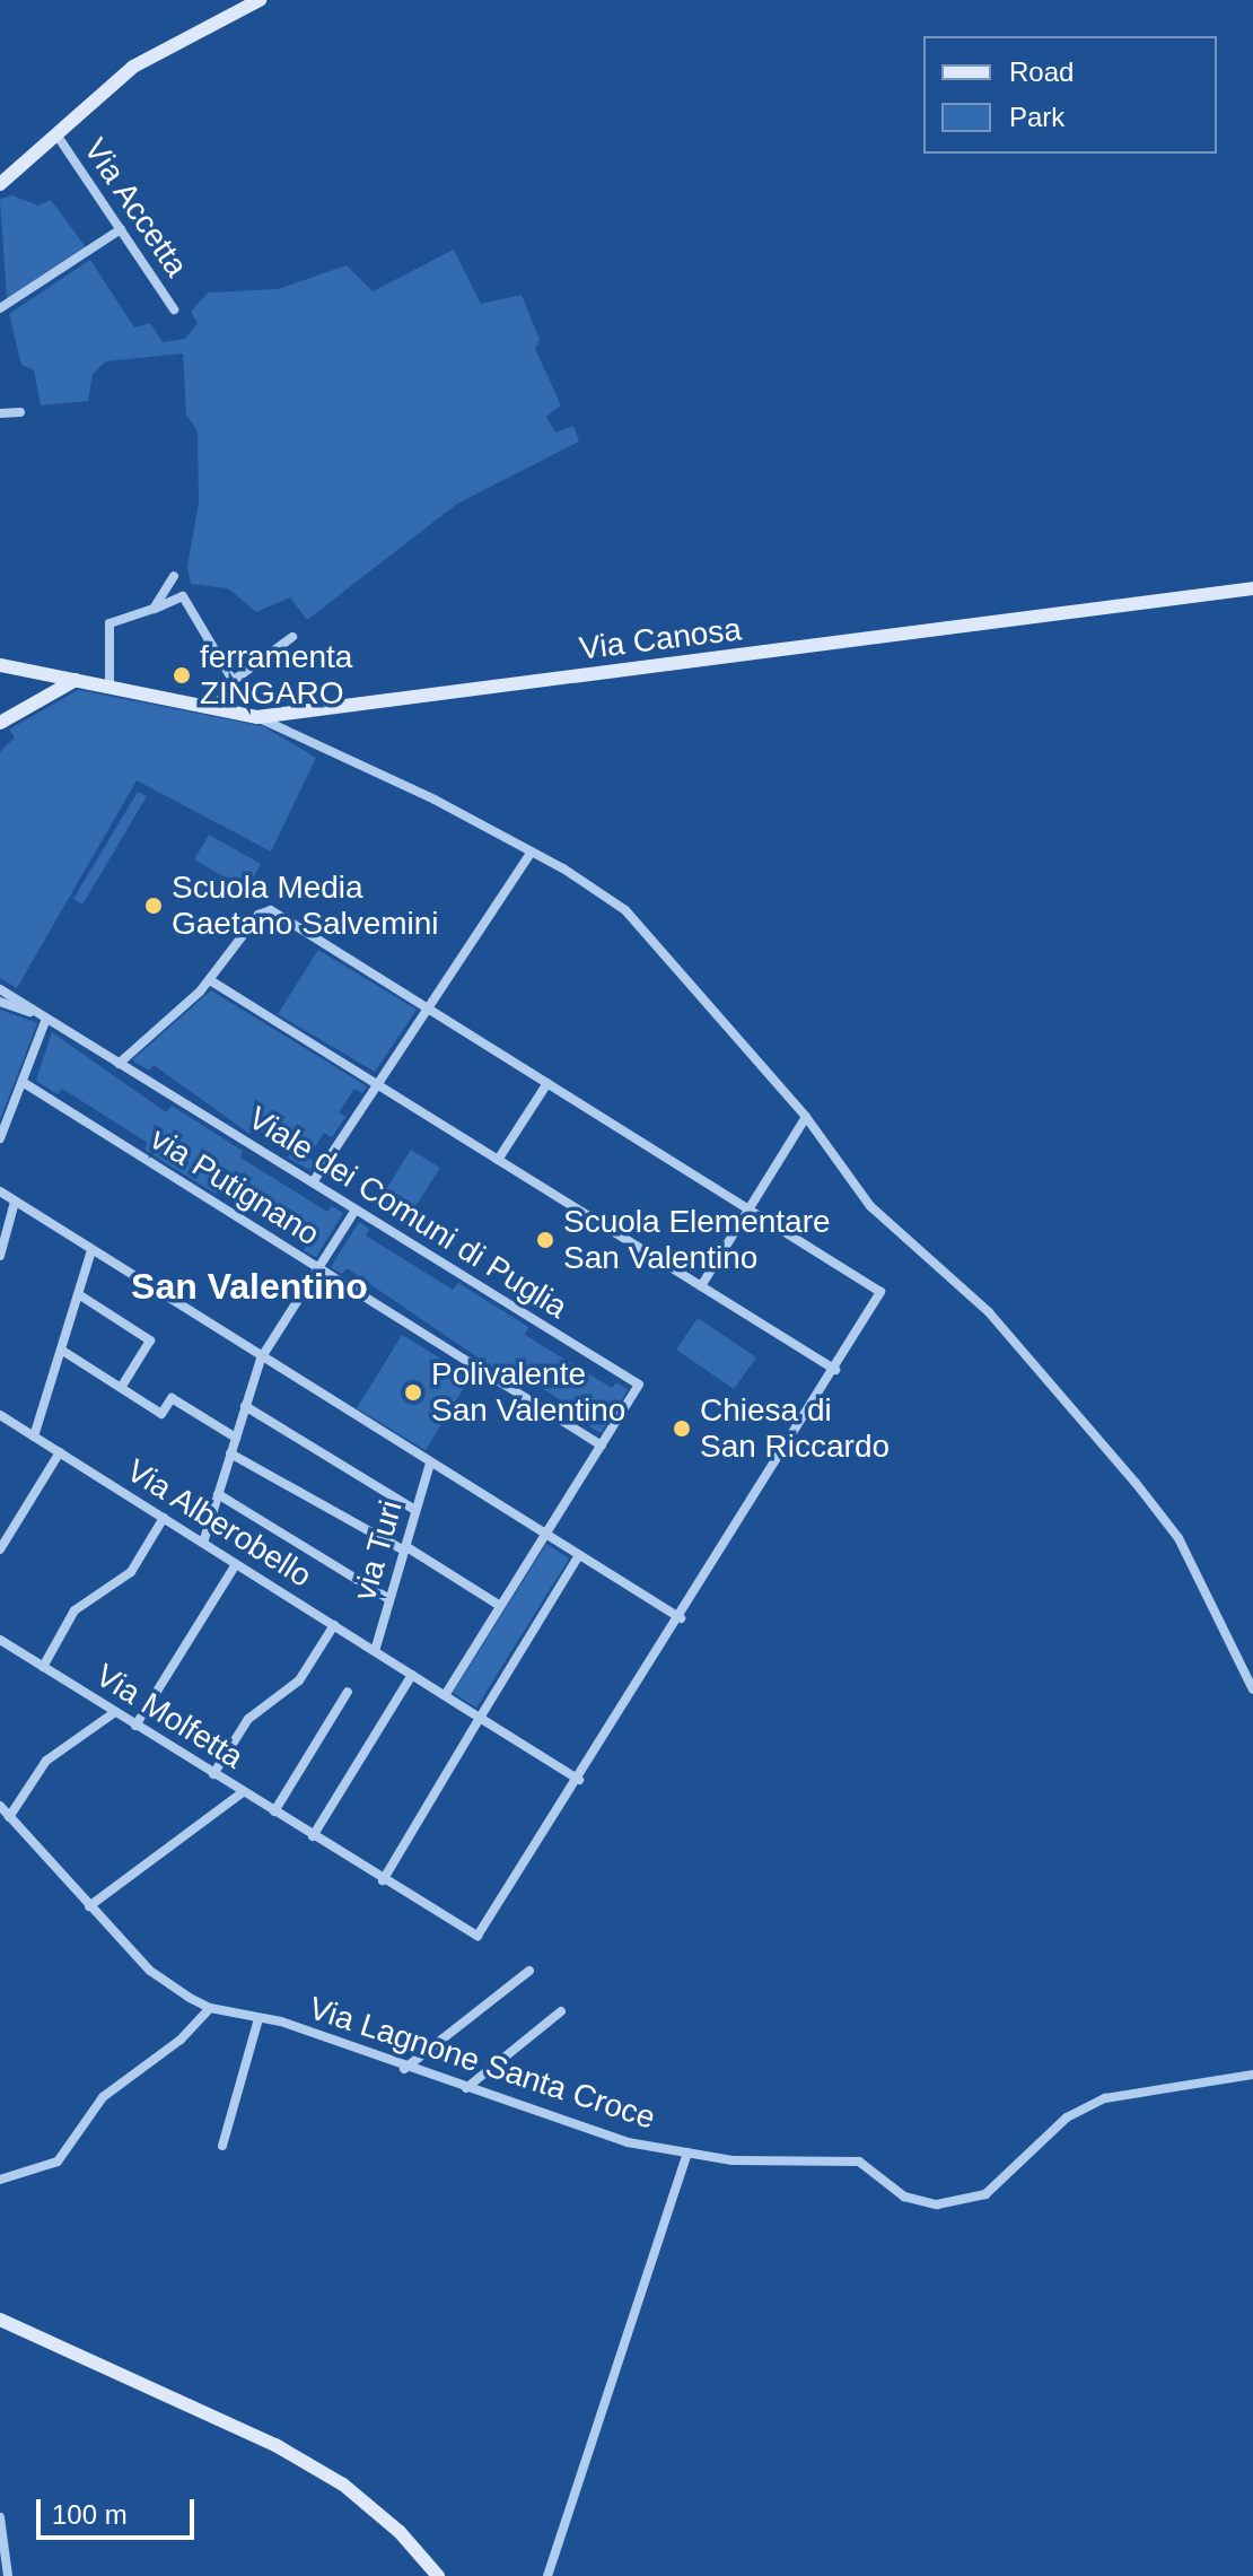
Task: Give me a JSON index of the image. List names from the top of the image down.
{
  "streets": {
    "main road": ["Via Canosa"],
    "street": [
      "Via Accetta",
      "via Putignano",
      "Viale dei Comuni di Puglia",
      "Via Alberobello",
      "via Turi",
      "Via Molfetta",
      "Via Lagnone Santa Croce"
    ]
  },
  "crossings": [
    ["via Putignano", "Viale dei Comuni di Puglia"],
    ["Viale dei Comuni di Puglia", "Via Alberobello"],
    ["Via Alberobello", "via Turi"]
  ],
  "districts": ["San Valentino"],
  "places": [
    "ferramenta ZINGARO",
    "Scuola Media Gaetano Salvemini",
    "Scuola Elementare San Valentino",
    "Polivalente San Valentino",
    "Chiesa di San Riccardo"
  ],
  "legend": ["Road", "Park"],
  "scale_bar": "100 m"
}
